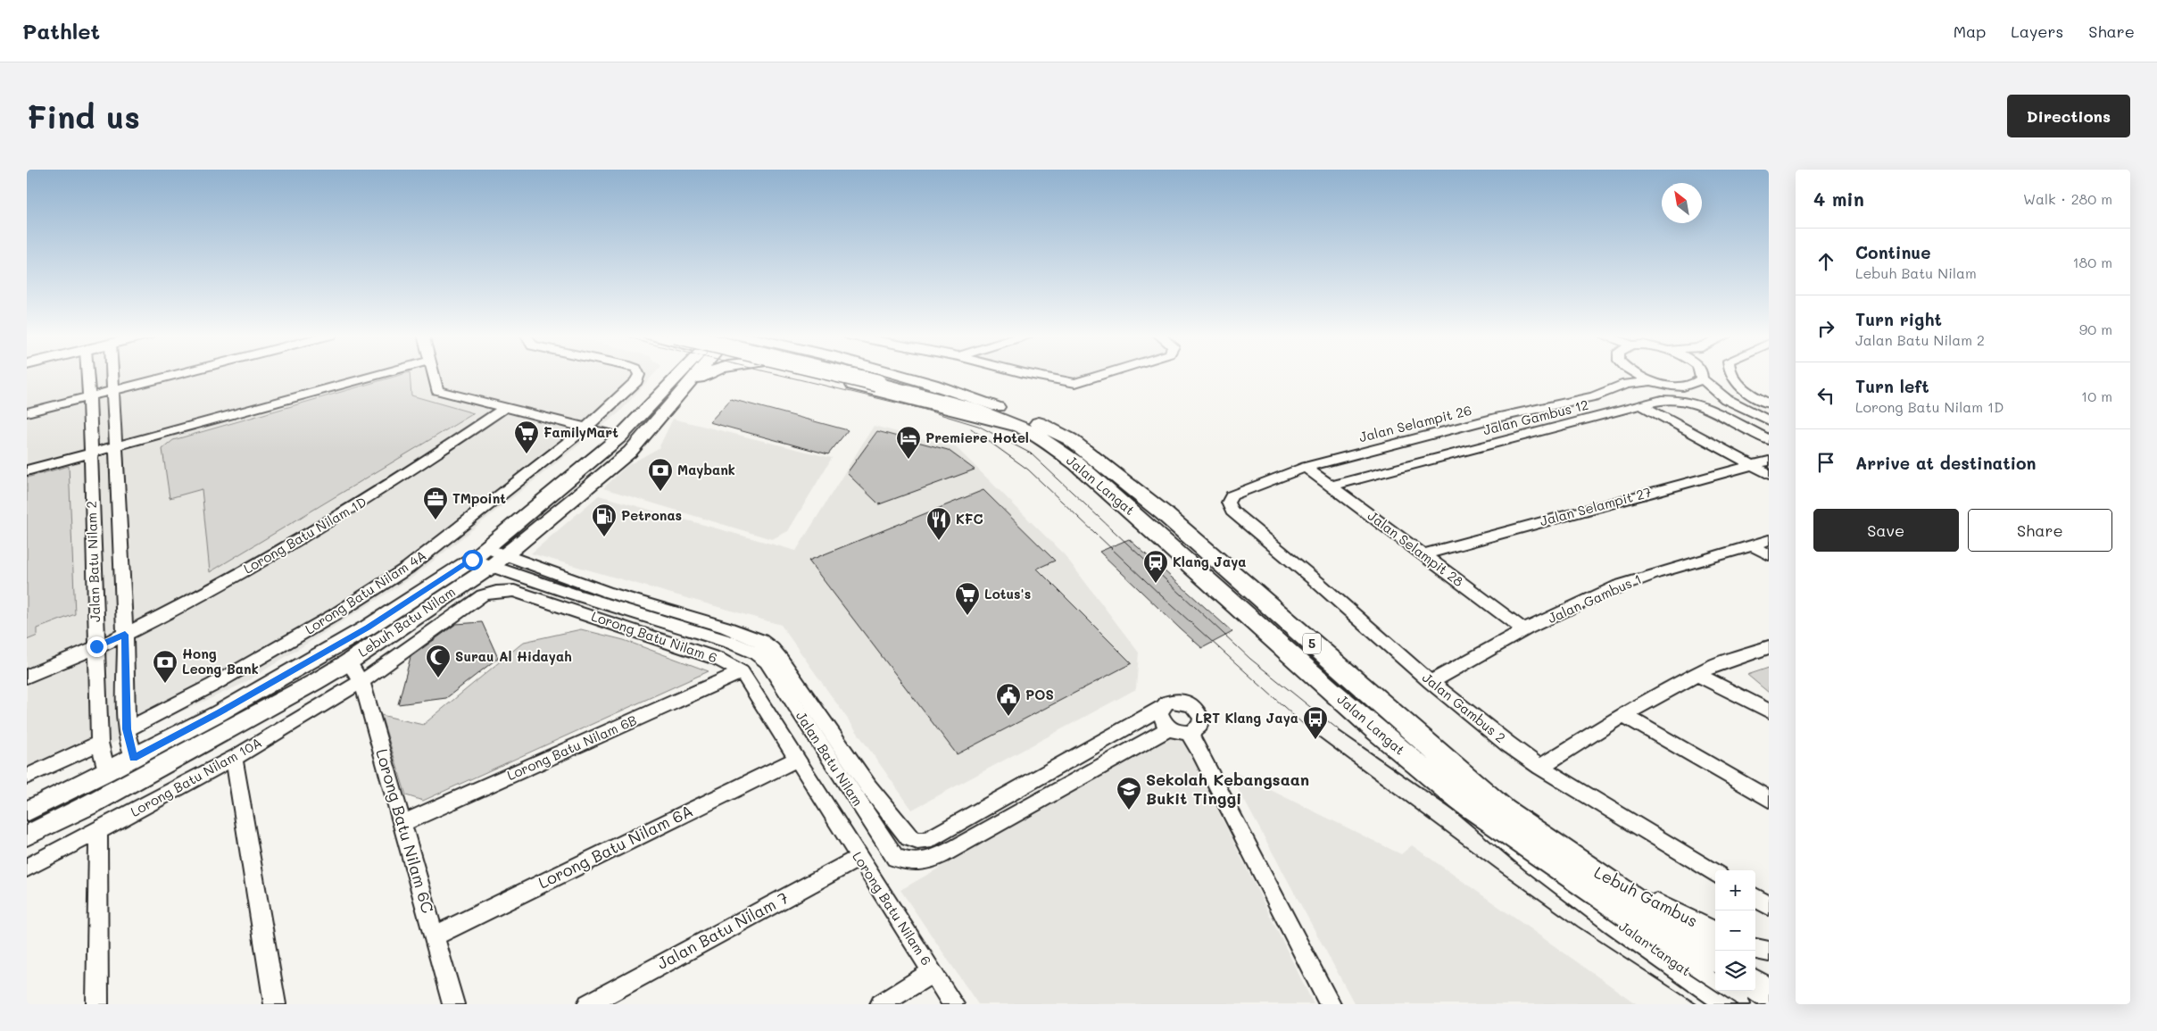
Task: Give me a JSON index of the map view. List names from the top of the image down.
{
  "streets": {
    "highway": ["Jalan Langat", "5"],
    "main road": ["Lebuh Batu Nilam"],
    "street": [
      "Jalan Gambus 12",
      "Jalan Selampit 26",
      "Jalan Selampit 27",
      "Lorong Batu Nilam 1D",
      "Jalan Selampit 28",
      "Jalan Batu Nilam 2",
      "Lorong Batu Nilam 4A",
      "Jalan Gambus 1",
      "Lorong Batu Nilam 6",
      "Jalan Gambus 2",
      "Lorong Batu Nilam 6B",
      "Jalan Batu Nilam",
      "Lorong Batu Nilam 10A",
      "Lorong Batu Nilam 6C",
      "Lorong Batu Nilam 6A",
      "Lebuh Gambus",
      "Jalan Batu Nilam 7"
    ]
  },
  "crossings": [
    ["Jalan Gambus 12", "Jalan Selampit 28"],
    ["Jalan Selampit 26", "Jalan Selampit 28"],
    ["Jalan Selampit 26", "Jalan Gambus 2"],
    ["Jalan Langat", "Lebuh Gambus"],
    ["Jalan Selampit 27", "Jalan Selampit 28"],
    ["Lorong Batu Nilam 1D", "Jalan Batu Nilam 2"],
    ["Jalan Selampit 28", "Jalan Gambus 1"],
    ["Jalan Batu Nilam 2", "Lorong Batu Nilam 4A"],
    ["Jalan Batu Nilam 2", "Lebuh Batu Nilam"],
    ["Jalan Gambus 1", "Jalan Gambus 2"],
    ["Lebuh Batu Nilam", "Jalan Batu Nilam"],
    ["Lebuh Batu Nilam", "Lorong Batu Nilam 6C"],
    ["Lorong Batu Nilam 6", "Lorong Batu Nilam 6B"],
    ["Lorong Batu Nilam 6", "Lorong Batu Nilam 10A"],
    ["Lorong Batu Nilam 6", "Lorong Batu Nilam 6C"],
    ["Lorong Batu Nilam 6", "Lorong Batu Nilam 6A"],
    ["Lorong Batu Nilam 6", "Jalan Batu Nilam 7"],
    ["Lorong Batu Nilam 6B", "Lorong Batu Nilam 6C"],
    ["Lorong Batu Nilam 10A", "Lorong Batu Nilam 6C"],
    ["Lorong Batu Nilam 6C", "Lorong Batu Nilam 6A"]
  ],
  "places": {
    "supermarket": ["FamilyMart", "Lotus's"],
    "hotel": ["Premiere Hotel"],
    "bank": ["Maybank", "Hong Leong Bank"],
    "office": ["TMpoint"],
    "fuel station": ["Petronas"],
    "restaurant": ["KFC"],
    "station": ["Klang Jaya"],
    "mosque": ["Surau Al Hidayah"],
    "public building": ["POS"],
    "bus stop": ["LRT Klang Jaya"],
    "school or university": ["Sekolah Kebangsaan Bukit Tinggi"]
  },
  "north": "top left",
  "page": {
    "header": "Pathlet",
    "nav": ["Map", "Layers", "Share"],
    "buttons": [
      "Directions",
      ["Save", "Share"]
    ],
    "title": "Find us",
    "heading": ["4 min", "Walk · 280 m"],
    "list": [
      ["Continue", "Lebuh Batu Nilam", "180 m"],
      ["Turn right", "Jalan Batu Nilam 2", "90 m"],
      ["Turn left", "Lorong Batu Nilam 1D", "10 m"],
      "Arrive at destination"
    ],
    "map_buttons": ["+", "−"]
  }
}
